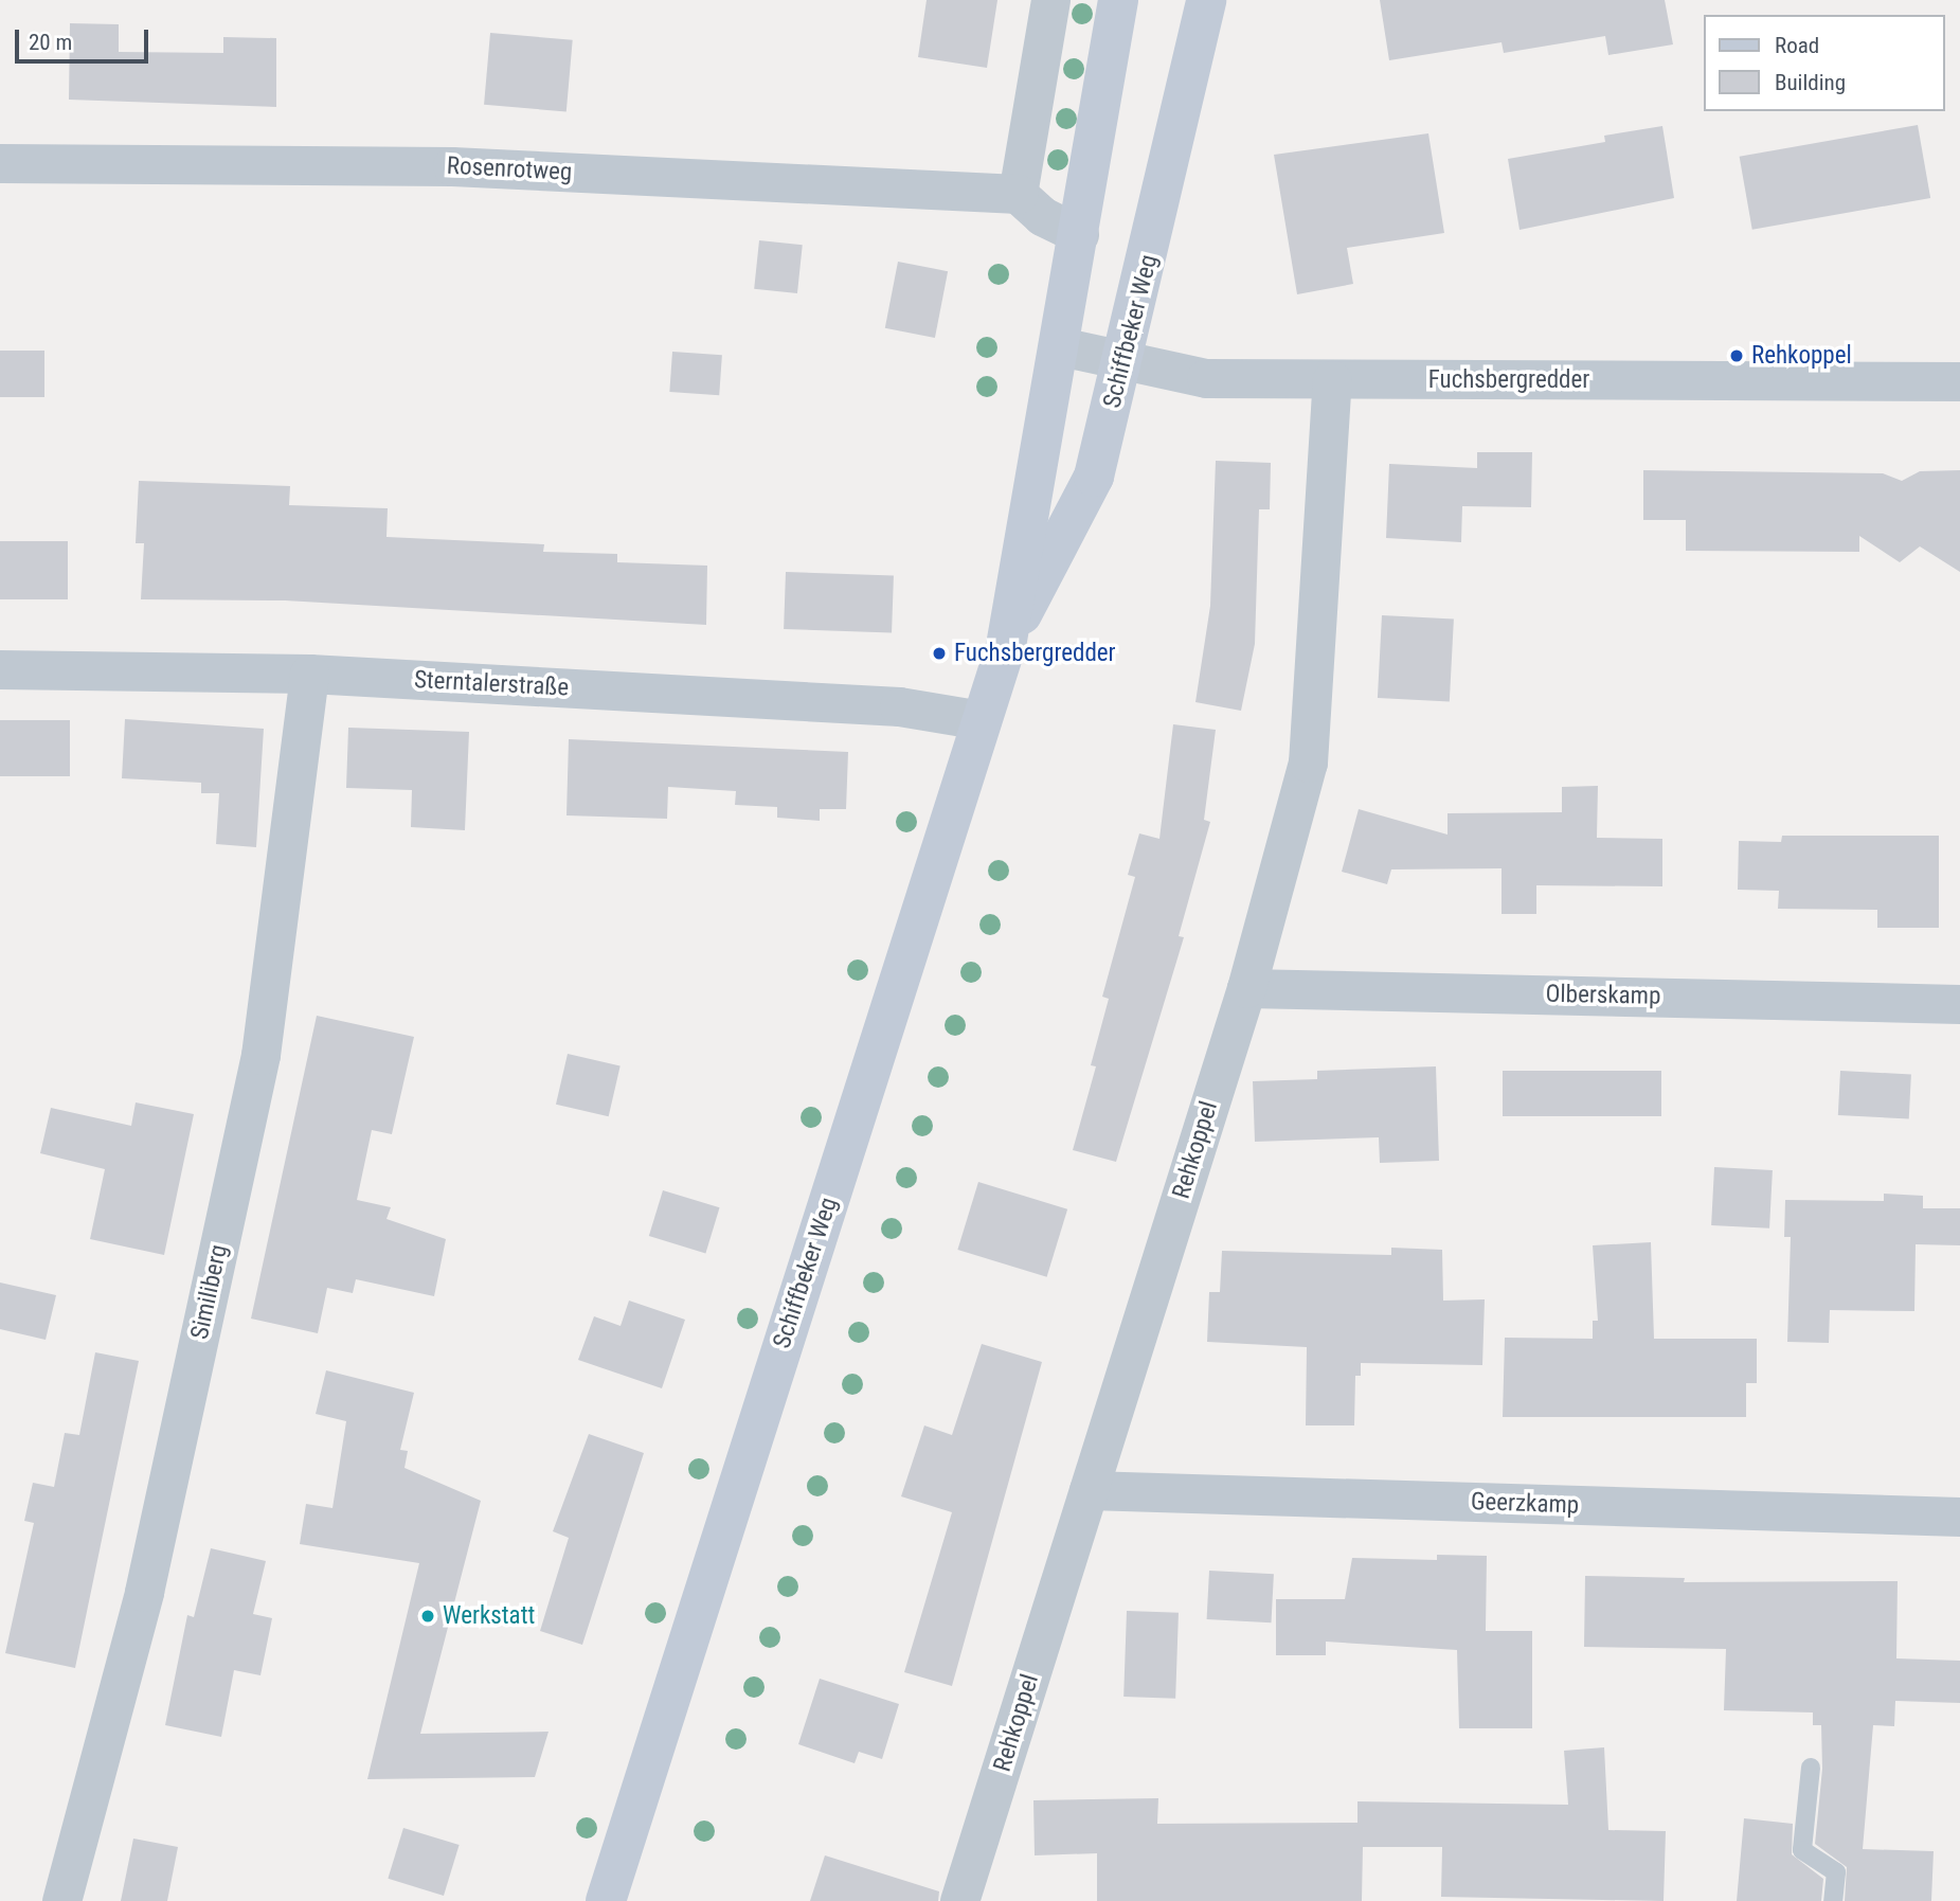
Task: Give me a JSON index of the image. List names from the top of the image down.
{
  "streets": {
    "main road": ["Schiffbeker Weg"],
    "street": [
      "Rosenrotweg",
      "Fuchsbergredder",
      "Sterntalerstraße",
      "Olberskamp",
      "Rehkoppel",
      "Similiberg",
      "Geerzkamp"
    ]
  },
  "crossings": [
    ["Schiffbeker Weg", "Fuchsbergredder"],
    ["Schiffbeker Weg", "Sterntalerstraße"],
    ["Fuchsbergredder", "Rehkoppel"],
    ["Sterntalerstraße", "Similiberg"],
    ["Olberskamp", "Rehkoppel"],
    ["Rehkoppel", "Geerzkamp"]
  ],
  "places": ["Rehkoppel", "Fuchsbergredder", "Werkstatt"],
  "legend": ["Road", "Building"],
  "scale_bar": "20 m"
}
